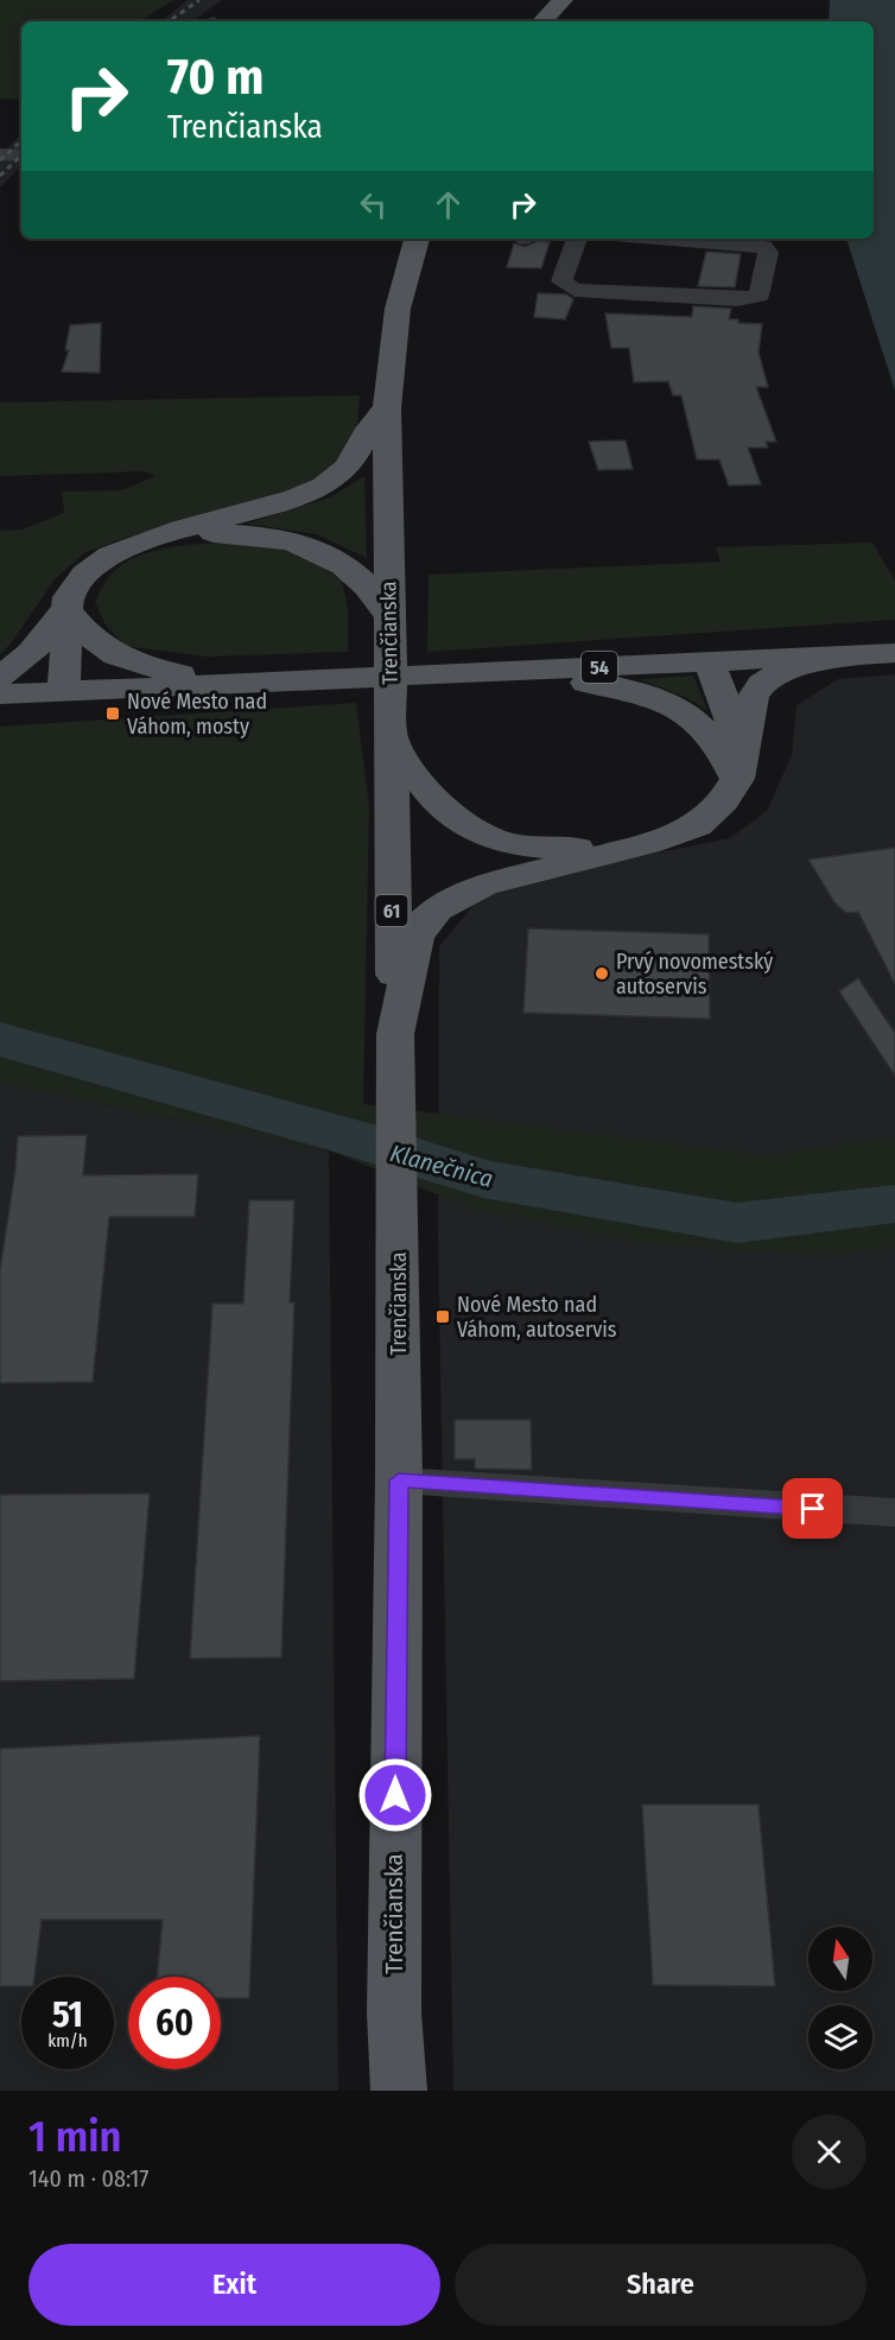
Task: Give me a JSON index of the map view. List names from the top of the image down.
{
  "streets": {
    "main road": ["Trenčianska", "54", "61"]
  },
  "water": ["Klanečnica"],
  "places": {
    "transit": ["Nové Mesto nad Váhom, mosty", "Nové Mesto nad Váhom, autoservis"],
    "other": ["Prvý novomestský autoservis"]
  },
  "north": "top",
  "page": {
    "turn": ["70 m", "Trenčianska"],
    "speed": "51 km/h",
    "limit": "60",
    "heading": ["1 min", "140 m · 08:17"],
    "buttons": ["Exit", "Share"]
  }
}
